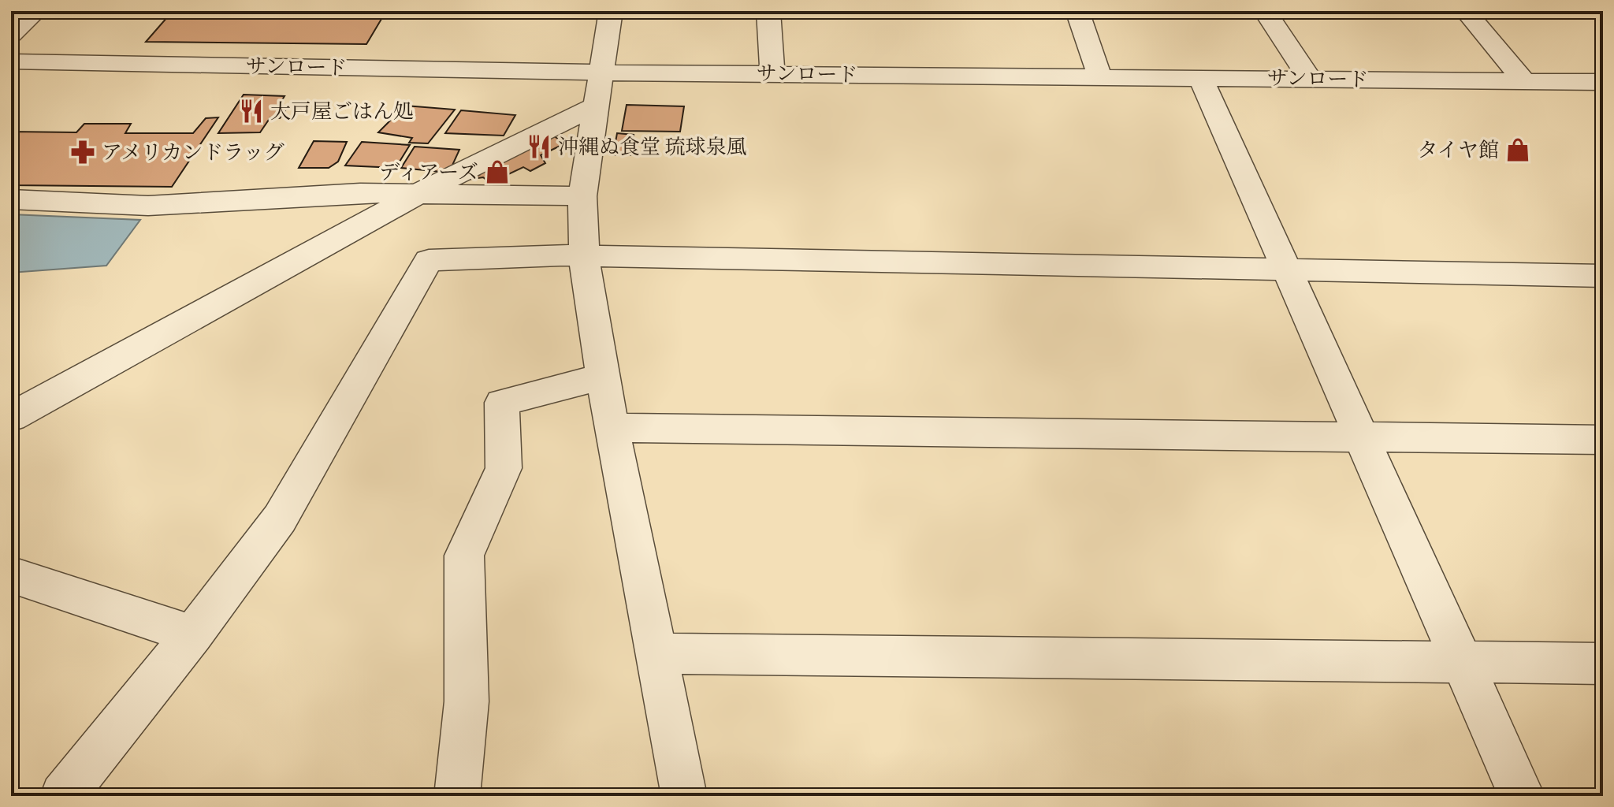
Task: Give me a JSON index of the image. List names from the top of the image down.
{
  "streets": {
    "street": ["サンロード"]
  },
  "places": {
    "restaurant": ["大戸屋ごはん処", "沖縄ぬ食堂 琉球泉風"],
    "shop": ["タイヤ館", "ディアーズ"],
    "pharmacy": ["アメリカンドラッグ"]
  }
}
